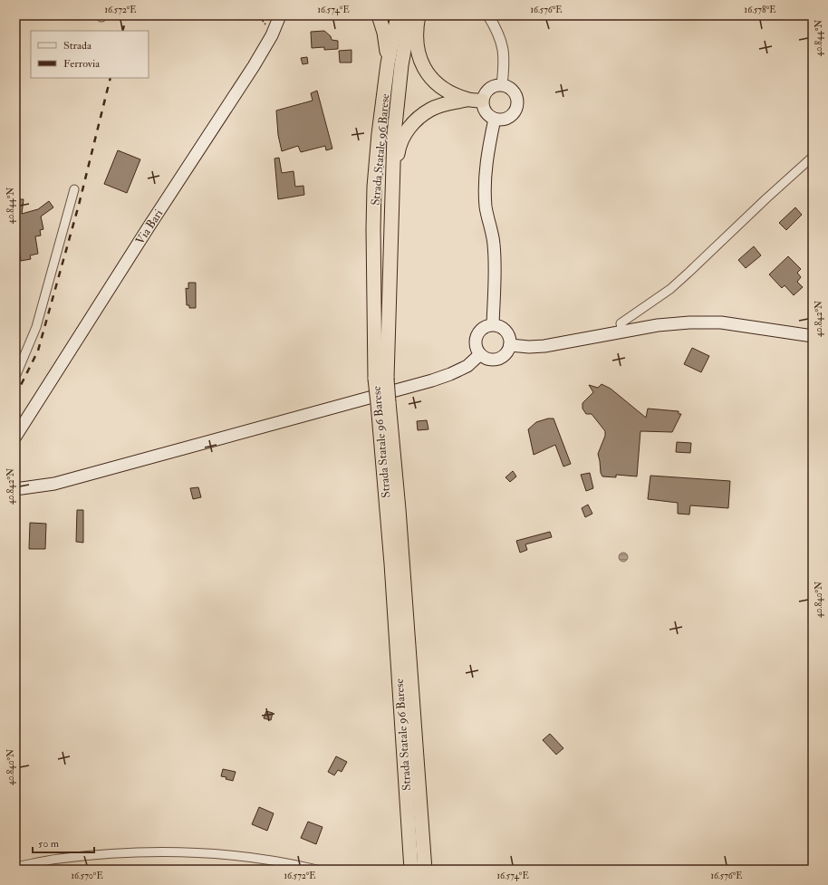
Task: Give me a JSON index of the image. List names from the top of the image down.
{
  "streets": {
    "highway": ["Strada Statale 96 Barese"],
    "main road": ["Via Bari"]
  },
  "legend": ["Strada", "Ferrovia"],
  "scale_bar": "50 m",
  "coordinates": [
    "16.572°E",
    "16.574°E",
    "16.576°E",
    "16.578°E",
    "40.844°N",
    "40.842°N",
    "40.840°N",
    "16.570°E"
  ]
}
